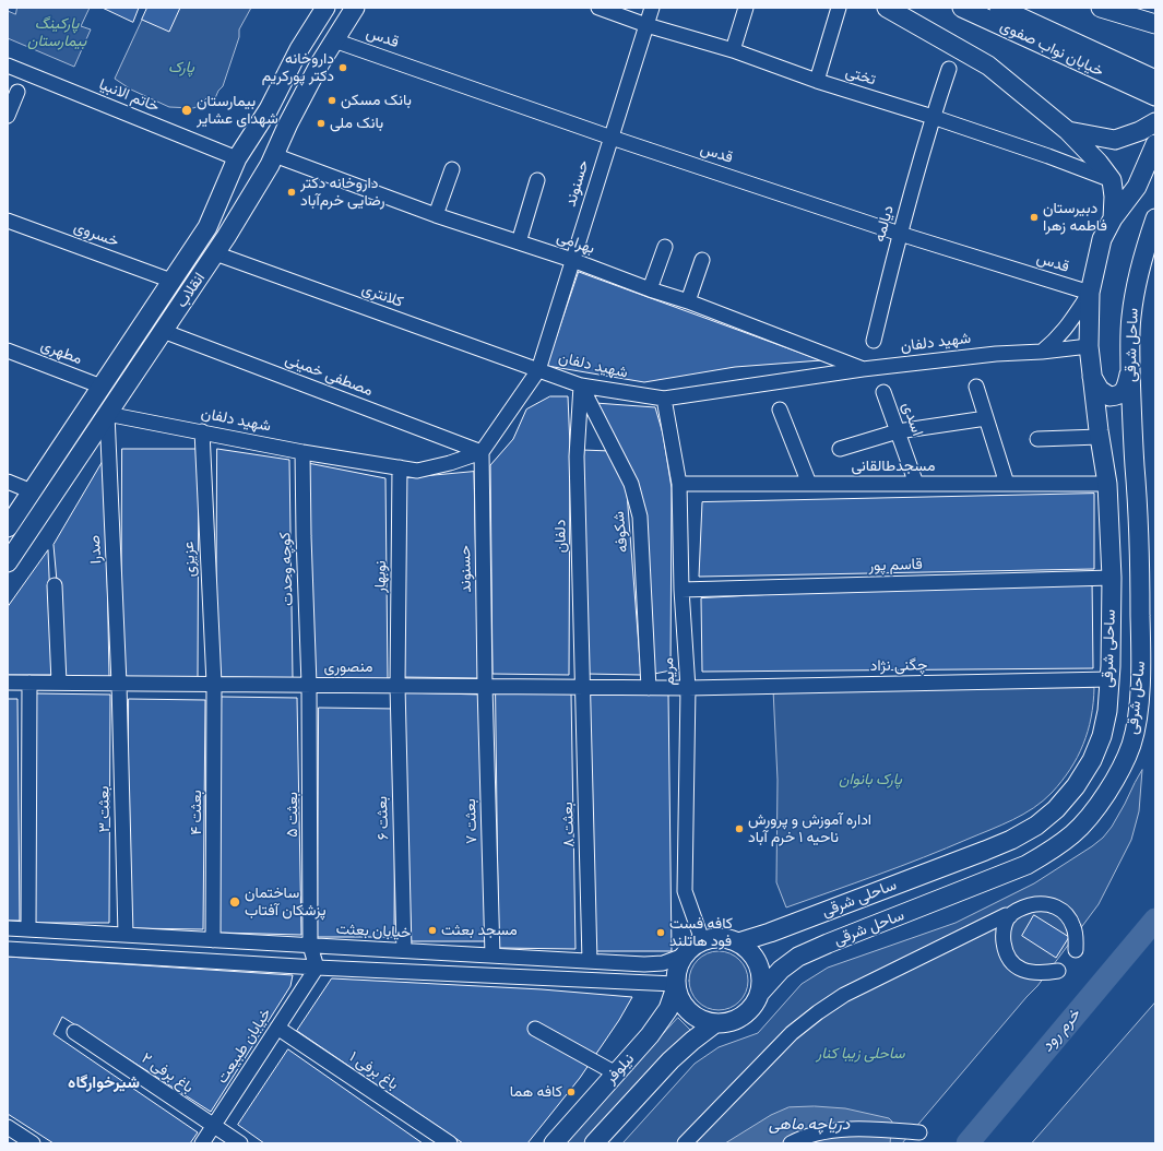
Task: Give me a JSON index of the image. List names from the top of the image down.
{
  "streets": {
    "main road": [
      "خیابان نواب صفوی",
      "انقلاب",
      "ساحل شرقی",
      "ساحلی شرقی",
      "نیلوفر"
    ],
    "street": [
      "قدس",
      "تختی",
      "خاتم الانبیا",
      "حسنوند",
      "دیالمه",
      "خسروی",
      "بهرامی",
      "کلانتری",
      "شهید دلفان",
      "مطهری",
      "مصطفی خمینی",
      "اسدی",
      "مسجدطالقانی",
      "شکوفه",
      "دلفان",
      "صدرا",
      "عزیزی",
      "قاسم پور",
      "کوچه وحدت",
      "نوبهار",
      "چگنی نژاد",
      "منصوری",
      "مریم",
      "بعثت ۳",
      "بعثت ۴",
      "بعثت ۵",
      "بعثت ۶",
      "بعثت ۷",
      "بعثت ۸",
      "خیابان بعثت",
      "خیابان طبیعت",
      "باغ برفی ۱",
      "باغ برفی ۲"
    ]
  },
  "crossings": [
    ["قدس", "حسنوند"],
    ["قدس", "دیالمه"],
    ["قدس", "انقلاب"],
    ["قدس", "ساحلی شرقی"],
    ["تختی", "حسنوند"],
    ["تختی", "دیالمه"],
    ["خاتم الانبیا", "انقلاب"],
    ["حسنوند", "بهرامی"],
    ["حسنوند", "کلانتری"],
    ["حسنوند", "شهید دلفان"],
    ["حسنوند", "مصطفی خمینی"],
    ["حسنوند", "منصوری"],
    ["حسنوند", "بعثت ۷"],
    ["خسروی", "انقلاب"],
    ["بهرامی", "انقلاب"],
    ["بهرامی", "شهید دلفان"],
    ["انقلاب", "کلانتری"],
    ["انقلاب", "شهید دلفان"],
    ["انقلاب", "مطهری"],
    ["انقلاب", "مصطفی خمینی"],
    ["انقلاب", "صدرا"],
    ["کلانتری", "شهید دلفان"],
    ["شهید دلفان", "مصطفی خمینی"],
    ["شهید دلفان", "شکوفه"],
    ["شهید دلفان", "دلفان"],
    ["شهید دلفان", "صدرا"],
    ["شهید دلفان", "عزیزی"],
    ["شهید دلفان", "کوچه وحدت"],
    ["شهید دلفان", "نوبهار"],
    ["شهید دلفان", "ساحلی شرقی"],
    ["شهید دلفان", "مریم"],
    ["ساحل شرقی", "ساحلی شرقی"],
    ["ساحل شرقی", "مریم"],
    ["ساحل شرقی", "خیابان بعثت"],
    ["ساحل شرقی", "نیلوفر"],
    ["اسدی", "مسجدطالقانی"],
    ["مسجدطالقانی", "ساحلی شرقی"],
    ["مسجدطالقانی", "مریم"],
    ["شکوفه", "دلفان"],
    ["شکوفه", "منصوری"],
    ["دلفان", "منصوری"],
    ["دلفان", "بعثت ۸"],
    ["صدرا", "منصوری"],
    ["صدرا", "بعثت ۳"],
    ["عزیزی", "منصوری"],
    ["عزیزی", "بعثت ۴"],
    ["قاسم پور", "ساحلی شرقی"],
    ["قاسم پور", "مریم"],
    ["کوچه وحدت", "منصوری"],
    ["کوچه وحدت", "بعثت ۵"],
    ["نوبهار", "منصوری"],
    ["نوبهار", "بعثت ۶"],
    ["ساحلی شرقی", "چگنی نژاد"],
    ["ساحلی شرقی", "مریم"],
    ["ساحلی شرقی", "خیابان بعثت"],
    ["ساحلی شرقی", "نیلوفر"],
    ["چگنی نژاد", "منصوری"],
    ["چگنی نژاد", "مریم"],
    ["منصوری", "مریم"],
    ["منصوری", "بعثت ۳"],
    ["منصوری", "بعثت ۴"],
    ["منصوری", "بعثت ۵"],
    ["منصوری", "بعثت ۶"],
    ["منصوری", "بعثت ۷"],
    ["منصوری", "بعثت ۸"],
    ["مریم", "خیابان بعثت"],
    ["مریم", "نیلوفر"],
    ["بعثت ۳", "خیابان بعثت"],
    ["بعثت ۴", "خیابان بعثت"],
    ["بعثت ۵", "خیابان بعثت"],
    ["بعثت ۵", "خیابان طبیعت"],
    ["بعثت ۶", "خیابان بعثت"],
    ["بعثت ۷", "خیابان بعثت"],
    ["بعثت ۸", "خیابان بعثت"],
    ["خیابان بعثت", "نیلوفر"],
    ["خیابان طبیعت", "باغ برفی ۱"],
    ["خیابان طبیعت", "باغ برفی ۲"]
  ],
  "districts": ["شیرخوارگاه"],
  "water": ["خرم رود", "دریاچه ماهی"],
  "parks": [
    "پارکینگ بیمارستان",
    "پارک",
    "پارک بانوان",
    "ساحلی زیبا کنار"
  ],
  "places": [
    "داروخانه دکتر پورکریم",
    "بانک مسکن",
    "بیمارستان شهدای عشایر",
    "بانک ملی",
    "داروخانه دکتر رضایی خرم‌آباد",
    "دبیرستان فاطمه زهرا",
    "اداره آموزش و پرورش ناحیه ۱ خرم آباد",
    "ساختمان پزشکان آفتاب",
    "مسجد بعثت",
    "کافه فست فود هاتلند",
    "کافه هما"
  ]
}
